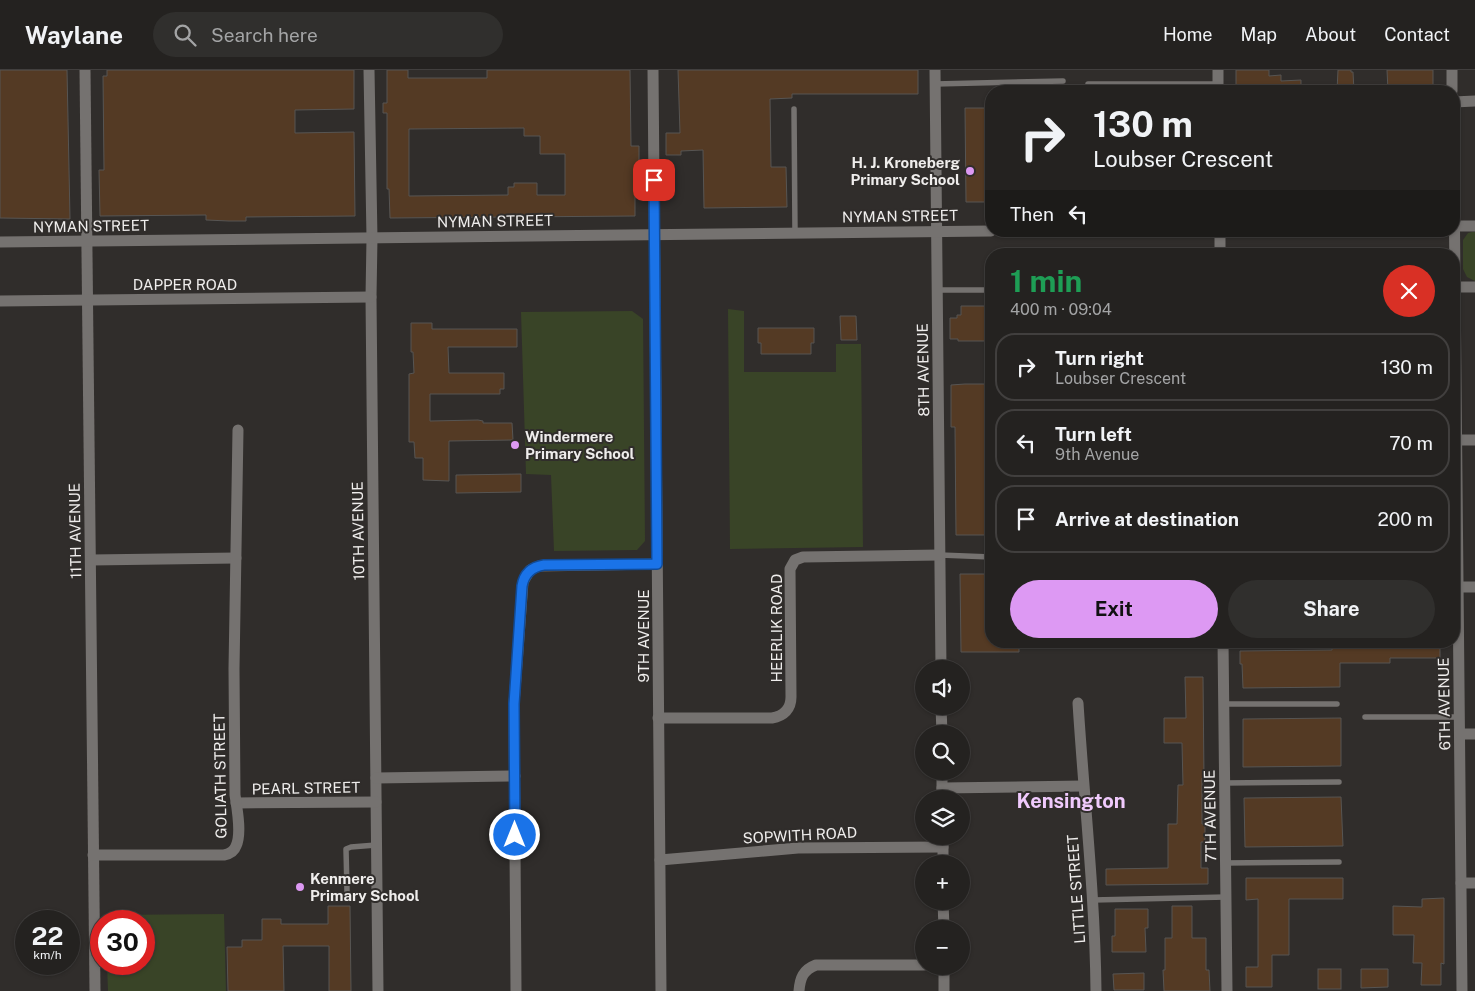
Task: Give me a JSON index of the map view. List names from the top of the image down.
{
  "streets": {
    "street": [
      "NYMAN STREET",
      "DAPPER ROAD",
      "8TH AVENUE",
      "11TH AVENUE",
      "10TH AVENUE",
      "HEERLIK ROAD",
      "9TH AVENUE",
      "6TH AVENUE",
      "GOLIATH STREET",
      "PEARL STREET",
      "7TH AVENUE",
      "SOPWITH ROAD",
      "LITTLE STREET"
    ]
  },
  "crossings": [
    ["NYMAN STREET", "8TH AVENUE"],
    ["NYMAN STREET", "11TH AVENUE"],
    ["NYMAN STREET", "10TH AVENUE"],
    ["NYMAN STREET", "9TH AVENUE"],
    ["DAPPER ROAD", "11TH AVENUE"],
    ["DAPPER ROAD", "10TH AVENUE"],
    ["8TH AVENUE", "HEERLIK ROAD"],
    ["11TH AVENUE", "GOLIATH STREET"],
    ["10TH AVENUE", "PEARL STREET"],
    ["HEERLIK ROAD", "9TH AVENUE"],
    ["9TH AVENUE", "SOPWITH ROAD"],
    ["GOLIATH STREET", "PEARL STREET"]
  ],
  "districts": ["Kensington"],
  "places": ["H. J. Kroneberg Primary School", "Windermere Primary School", "Kenmere Primary School"],
  "page": {
    "header": "Waylane",
    "search": "Search here",
    "nav": [
      "Home",
      "Map",
      "About",
      "Contact"
    ],
    "turn": ["130 m", "Loubser Crescent"],
    "then": "Then",
    "heading": ["1 min", "400 m · 09:04"],
    "list": [
      {
        "name": "Turn right",
        "note": "Loubser Crescent",
        "value": "130 m"
      },
      {
        "name": "Turn left",
        "note": "9th Avenue",
        "value": "70 m"
      },
      {
        "name": "Arrive at destination",
        "value": "200 m"
      }
    ],
    "buttons": ["Exit", "Share"],
    "map_buttons": ["+", "−"],
    "speed": "22 km/h",
    "limit": "30"
  }
}
